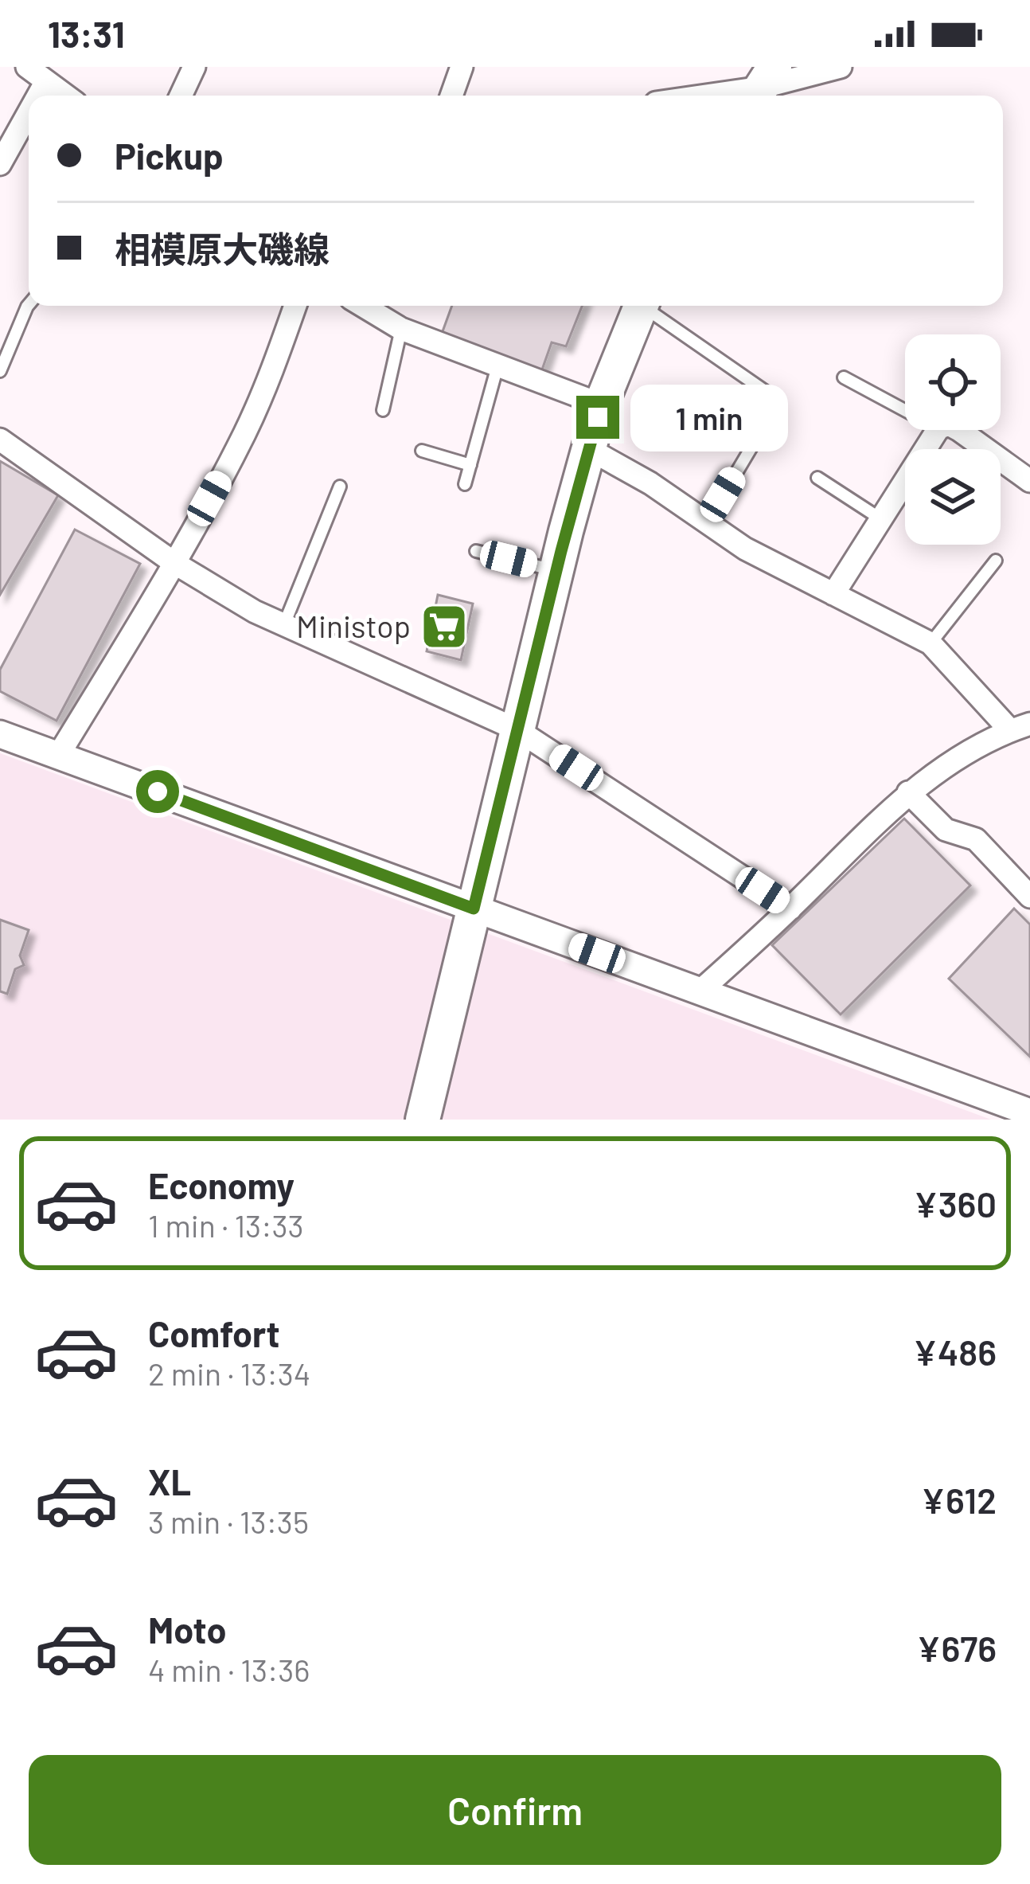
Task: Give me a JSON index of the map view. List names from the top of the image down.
{
  "places": {
    "supermarket": ["Ministop"]
  },
  "page": {
    "status": "13:31",
    "banner": ["Pickup", "相模原大磯線"],
    "bubble": "1 min",
    "list": [
      {
        "name": "Economy",
        "note": "1 min · 13:33",
        "value": "¥360"
      },
      {
        "name": "Comfort",
        "note": "2 min · 13:34",
        "value": "¥486"
      },
      {
        "name": "XL",
        "note": "3 min · 13:35",
        "value": "¥612"
      },
      {
        "name": "Moto",
        "note": "4 min · 13:36",
        "value": "¥676"
      }
    ],
    "buttons": "Confirm"
  }
}
